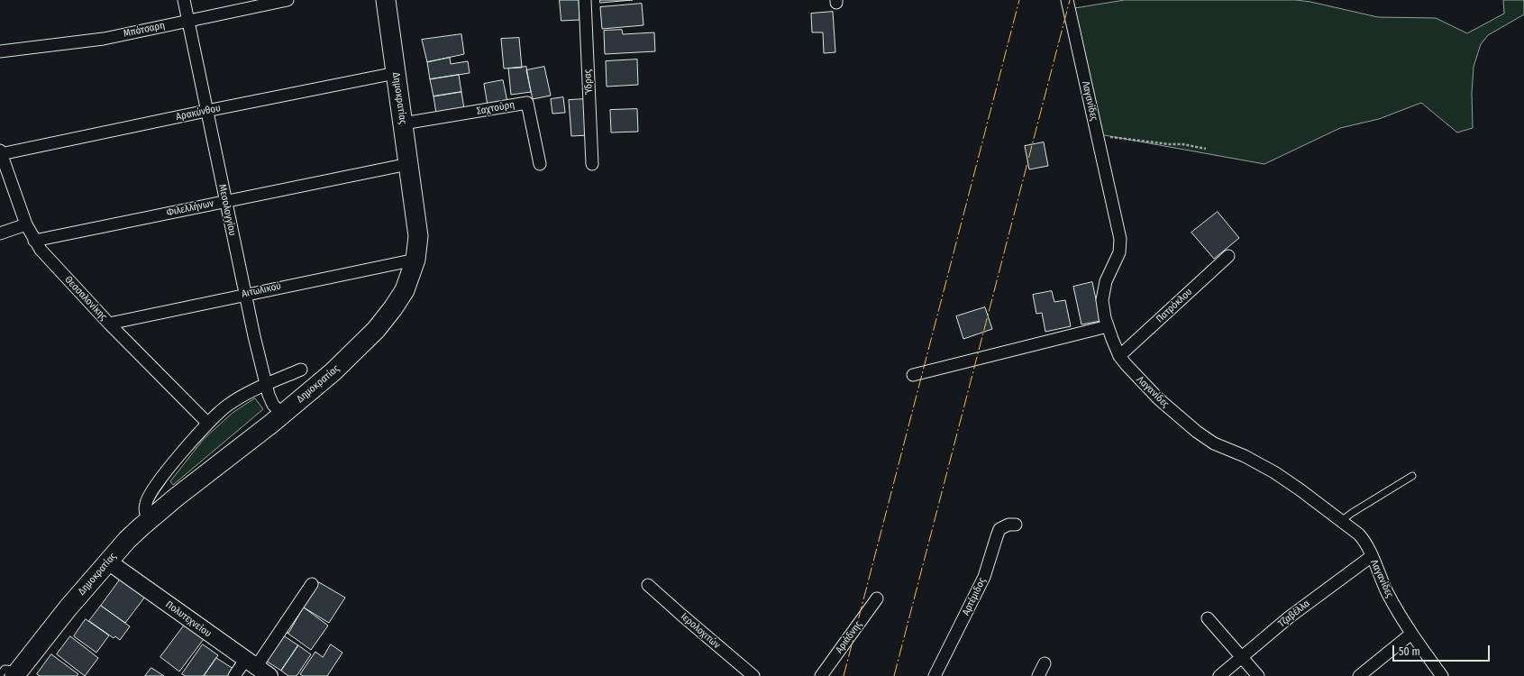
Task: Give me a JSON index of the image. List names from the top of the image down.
{
  "streets": {
    "main road": ["Δημοκρατίας"],
    "street": [
      "Μπότσαρη",
      "Ύδρας",
      "Λαγανίδες",
      "Σαχτούρη",
      "Αρακύνθου",
      "Φιλελλήνων",
      "Μεσολογγίου",
      "Αιτωλικού",
      "Θεσσαλονίκης",
      "Πατρόκλου",
      "Αρτέμιδος",
      "Τζαβέλλα",
      "Πολυτεχνείου",
      "Ιερολοχιτών",
      "Αριάδνης"
    ]
  },
  "crossings": [
    ["Μπότσαρη", "Μεσολογγίου"],
    ["Δημοκρατίας", "Σαχτούρη"],
    ["Δημοκρατίας", "Αρακύνθου"],
    ["Δημοκρατίας", "Φιλελλήνων"],
    ["Δημοκρατίας", "Μεσολογγίου"],
    ["Δημοκρατίας", "Αιτωλικού"],
    ["Δημοκρατίας", "Πολυτεχνείου"],
    ["Λαγανίδες", "Πατρόκλου"],
    ["Λαγανίδες", "Τζαβέλλα"],
    ["Αρακύνθου", "Μεσολογγίου"],
    ["Αρακύνθου", "Θεσσαλονίκης"],
    ["Φιλελλήνων", "Μεσολογγίου"],
    ["Φιλελλήνων", "Θεσσαλονίκης"],
    ["Μεσολογγίου", "Αιτωλικού"],
    ["Αιτωλικού", "Θεσσαλονίκης"]
  ],
  "scale_bar": "50 m"
}
